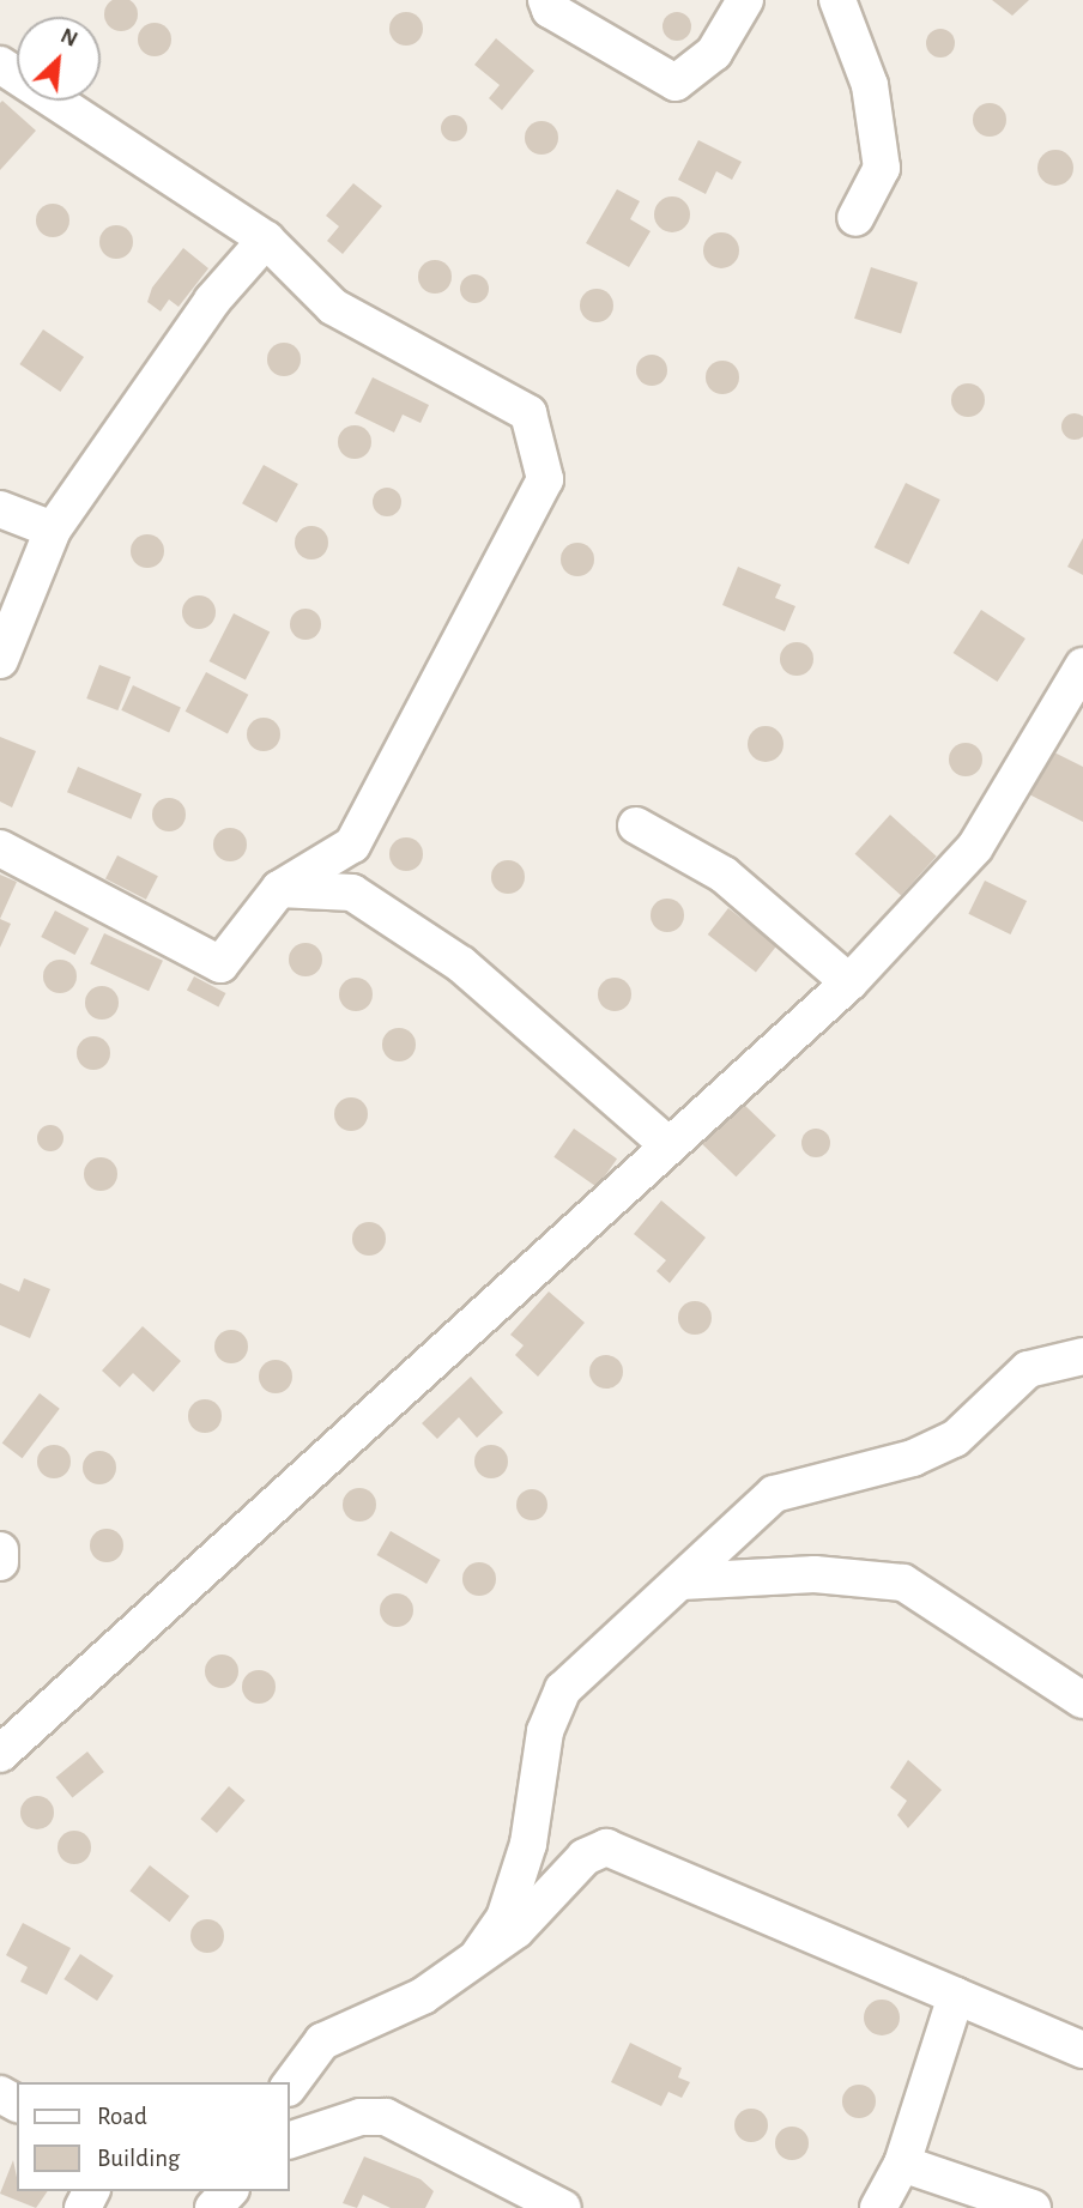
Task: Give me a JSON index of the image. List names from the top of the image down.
{
  "legend": ["Road", "Building"],
  "north": "top right"
}
